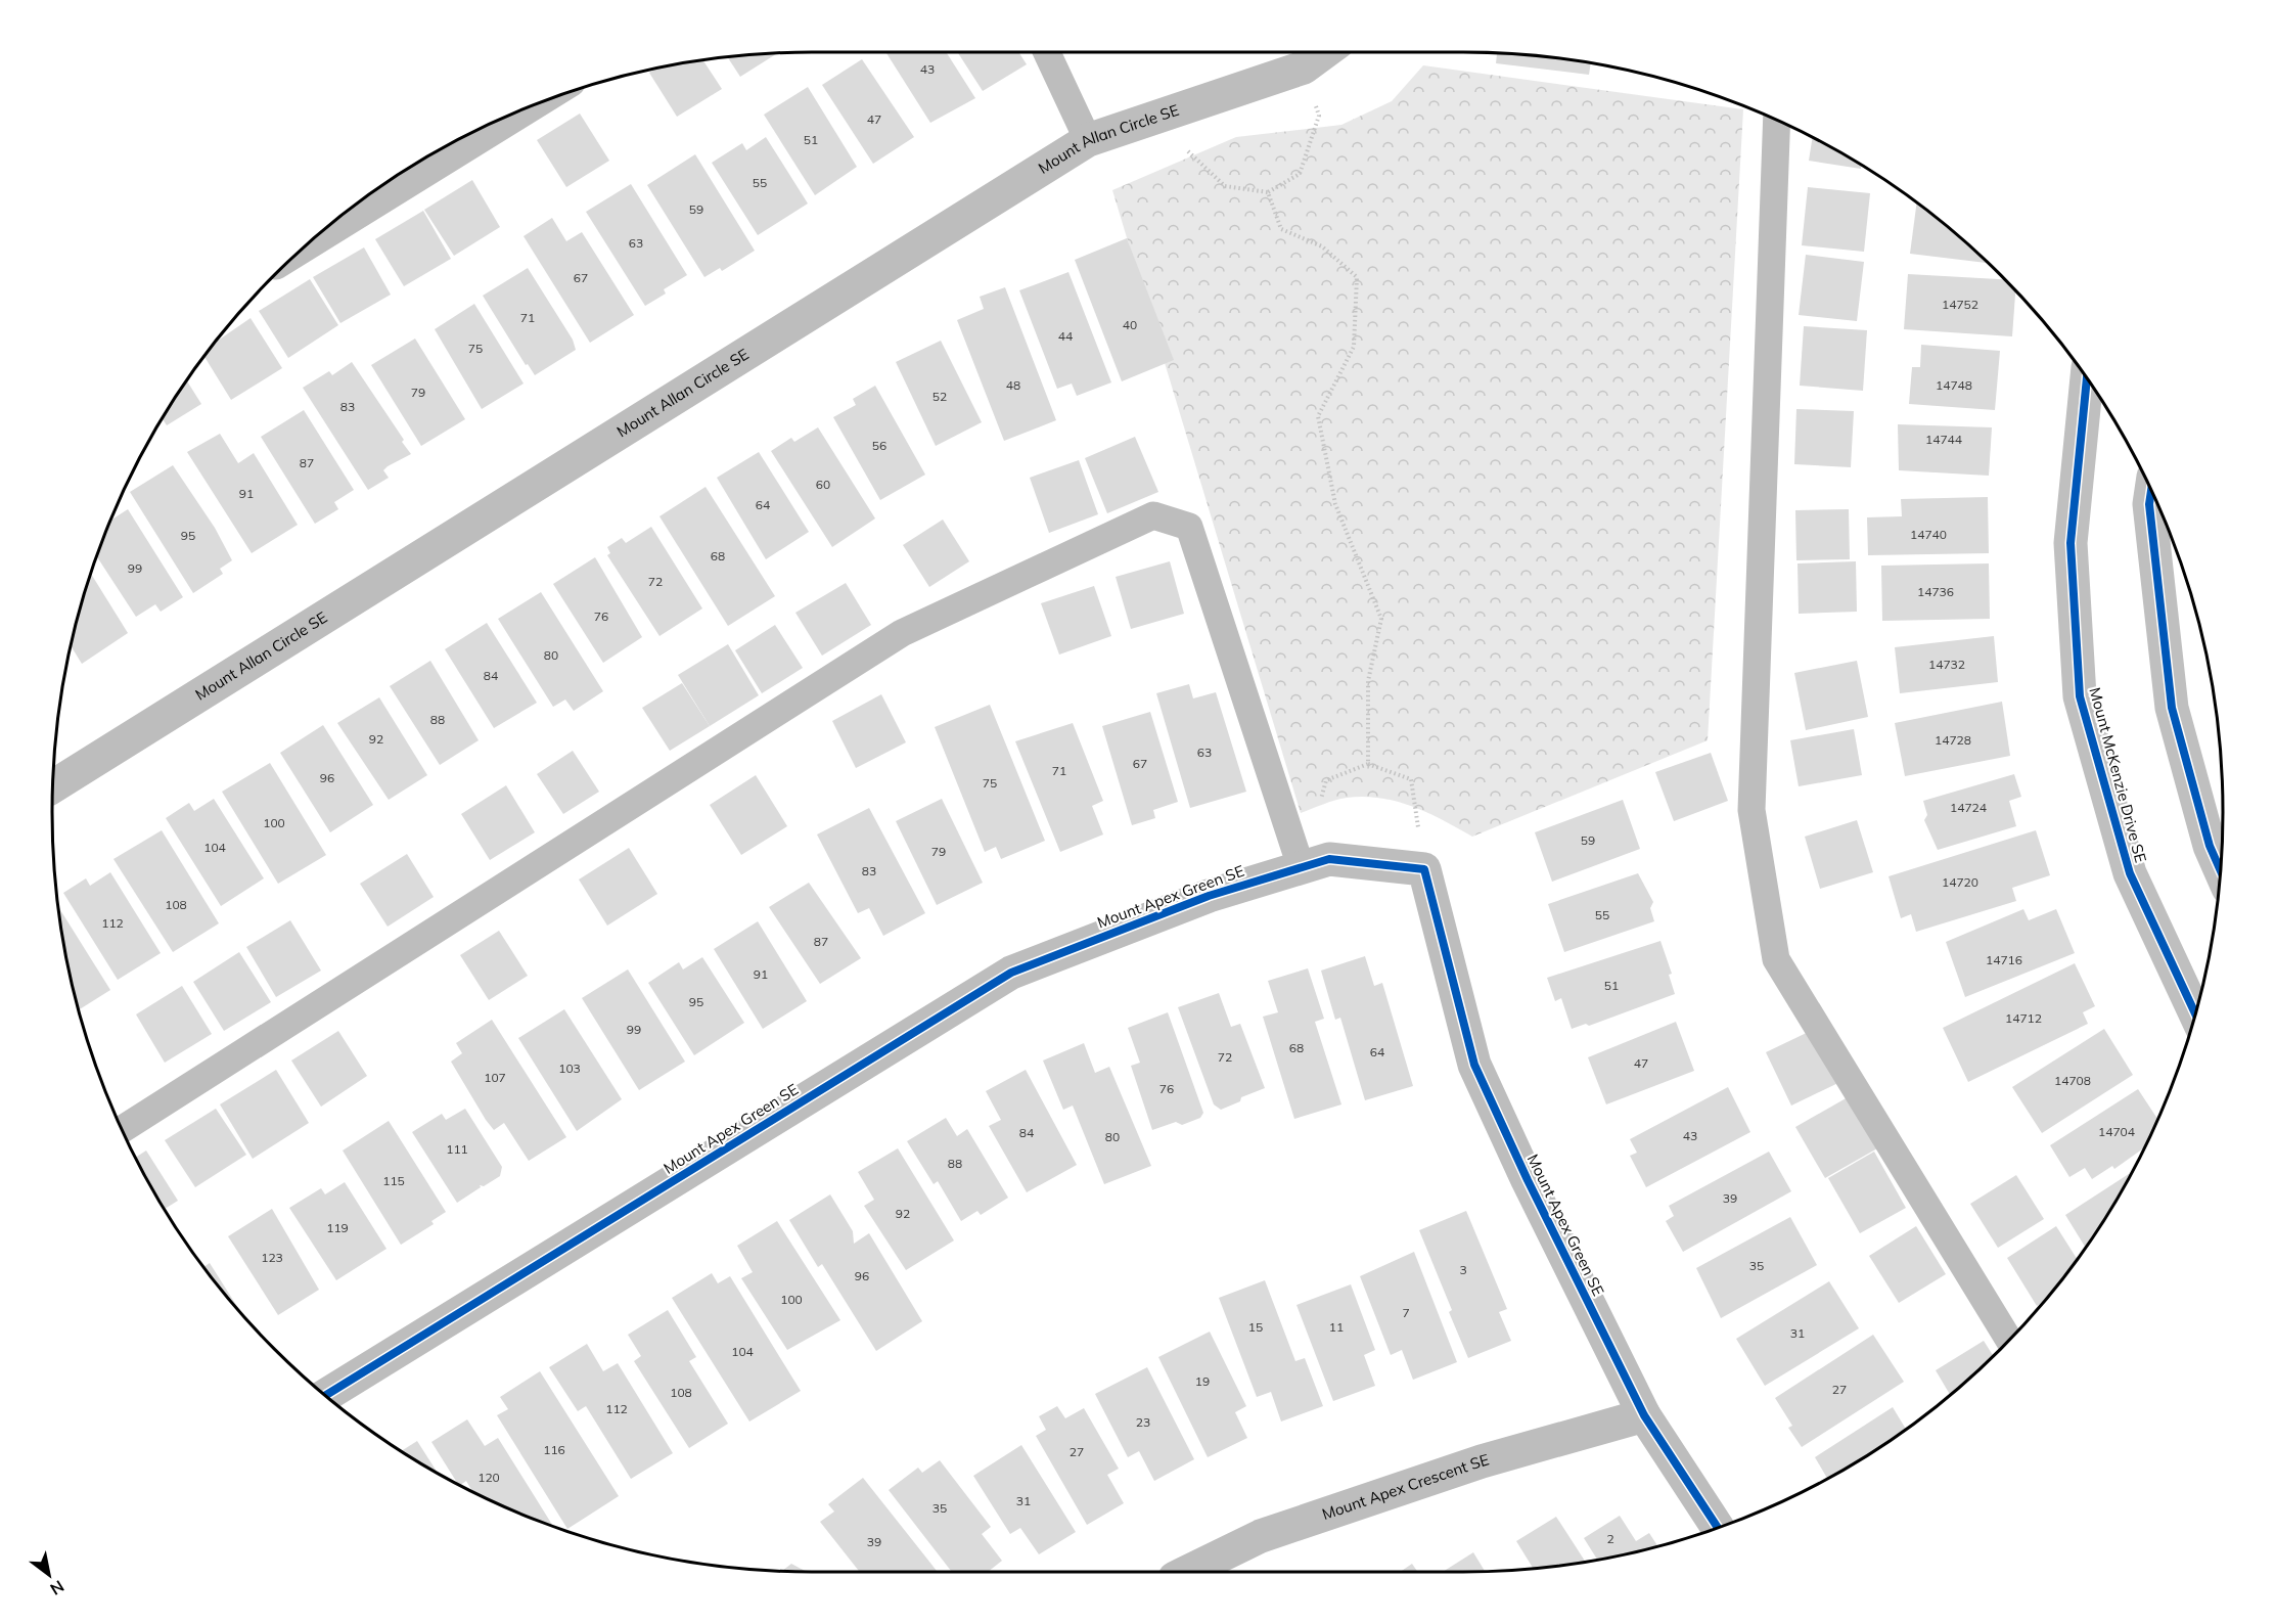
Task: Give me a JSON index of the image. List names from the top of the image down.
{
  "streets": {
    "street": [
      "Mount Allan Circle SE",
      "Mount McKenzie Drive SE",
      "Mount Apex Green SE",
      "Mount Apex Crescent SE"
    ]
  },
  "crossings": [
    ["Mount Apex Green SE", "Mount Apex Crescent SE"]
  ],
  "house_numbers": [
    "43",
    "47",
    "51",
    "55",
    "59",
    "63",
    "67",
    "14752",
    "71",
    "40",
    "44",
    "75",
    "48",
    "14748",
    "79",
    "52",
    "83",
    "14744",
    "56",
    "87",
    "60",
    "91",
    "64",
    "14740",
    "95",
    "68",
    "99",
    "72",
    "14736",
    "76",
    "80",
    "14732",
    "84",
    "88",
    "92",
    "14728",
    "63",
    "67",
    "71",
    "96",
    "75",
    "14724",
    "100",
    "59",
    "104",
    "79",
    "83",
    "14720",
    "108",
    "55",
    "112",
    "87",
    "14716",
    "91",
    "51",
    "95",
    "14712",
    "99",
    "68",
    "64",
    "72",
    "47",
    "103",
    "107",
    "14708",
    "76",
    "14704",
    "84",
    "43",
    "80",
    "111",
    "88",
    "115",
    "39",
    "92",
    "119",
    "123",
    "35",
    "3",
    "96",
    "100",
    "7",
    "15",
    "11",
    "31",
    "104",
    "19",
    "27",
    "108",
    "112",
    "23",
    "116",
    "27",
    "120",
    "31",
    "35",
    "2",
    "39"
  ],
  "north": "bottom right"
}
